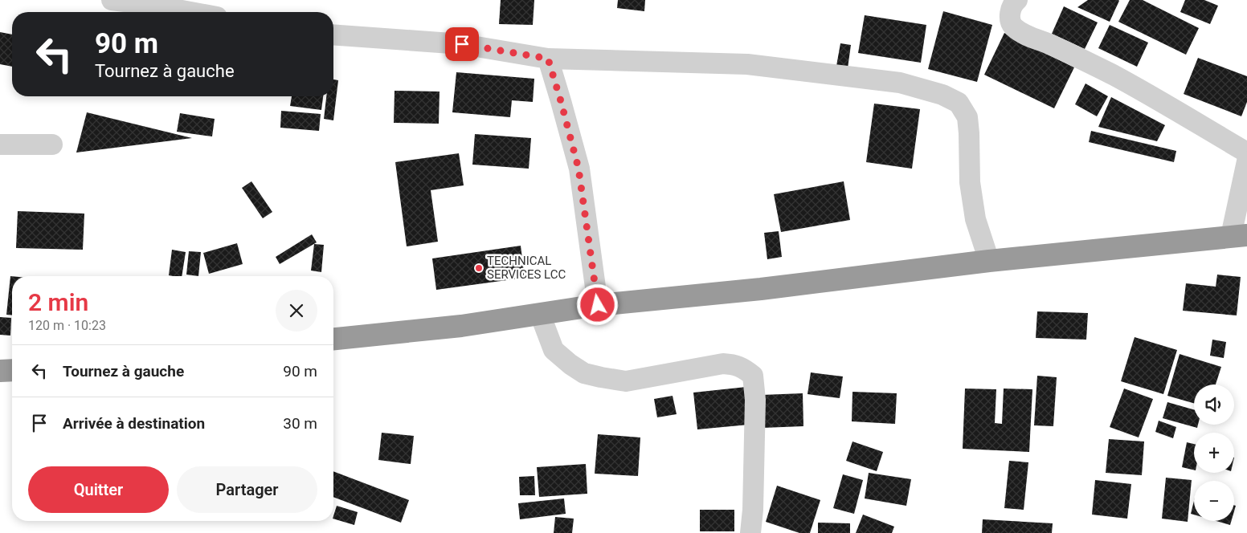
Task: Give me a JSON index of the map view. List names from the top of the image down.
{
  "places": ["TECHNICAL SERVICES LCC"],
  "page": {
    "turn": ["90 m", "Tournez à gauche"],
    "heading": ["2 min", "120 m · 10:23"],
    "list": [
      {
        "name": "Tournez à gauche",
        "value": "90 m"
      },
      {
        "name": "Arrivée à destination",
        "value": "30 m"
      }
    ],
    "map_buttons": ["+", "−"],
    "buttons": ["Quitter", "Partager"]
  }
}
